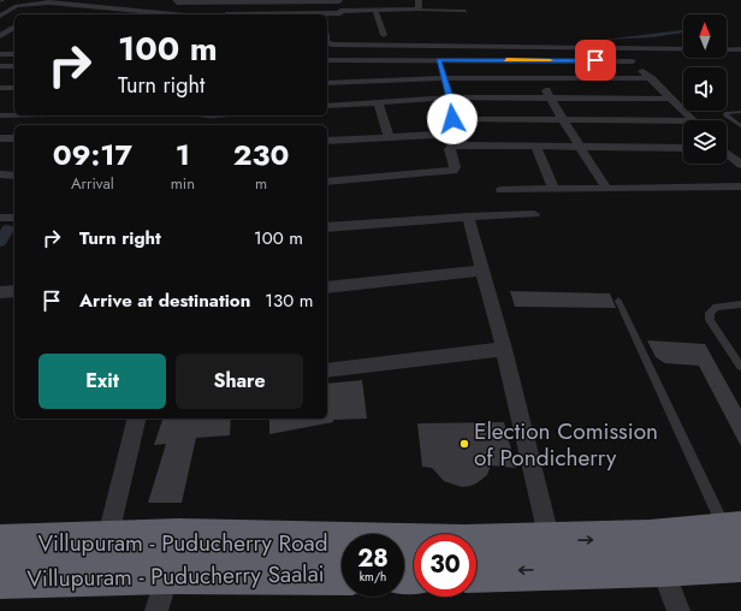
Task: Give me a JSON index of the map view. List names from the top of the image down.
{
  "streets": {
    "highway": ["Villupuram - Puducherry Road", "Villupuram - Puducherry Saalai"]
  },
  "crossings": [
    ["Villupuram - Puducherry Road", "Villupuram - Puducherry Saalai"]
  ],
  "places": ["Election Comission of Pondicherry"],
  "north": "top",
  "page": {
    "turn": ["100 m", "Turn right"],
    "eta": [
      "09:17",
      "Arrival",
      "1",
      "min",
      "230",
      "m"
    ],
    "list": [
      {
        "name": "Turn right",
        "value": "100 m"
      },
      {
        "name": "Arrive at destination",
        "value": "130 m"
      }
    ],
    "buttons": ["Exit", "Share"],
    "speed": "28 km/h",
    "limit": "30"
  }
}
